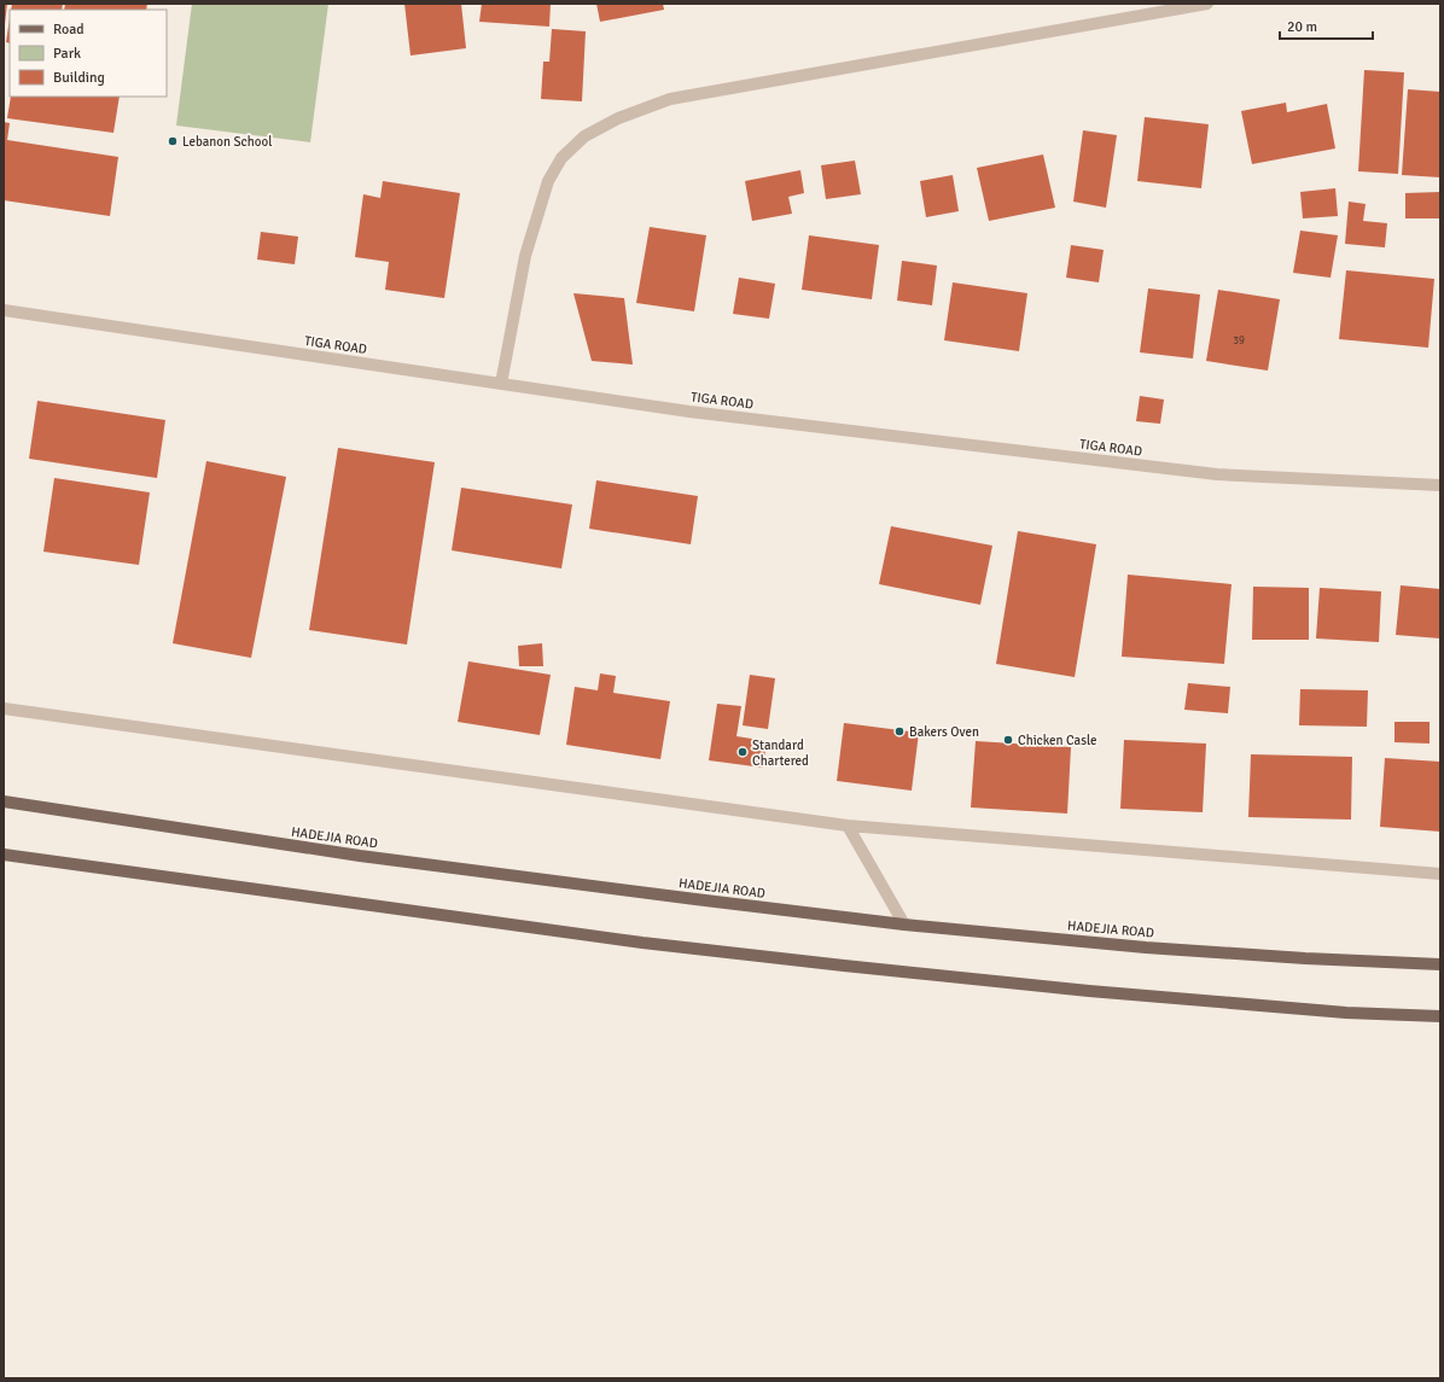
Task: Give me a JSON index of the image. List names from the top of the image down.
{
  "streets": {
    "main road": ["HADEJIA ROAD"],
    "street": ["TIGA ROAD"]
  },
  "places": [
    "Lebanon School",
    "Bakers Oven",
    "Chicken Casle",
    "Standard Chartered"
  ],
  "house_numbers": ["39"],
  "legend": ["Road", "Park", "Building"],
  "scale_bar": "20 m"
}
